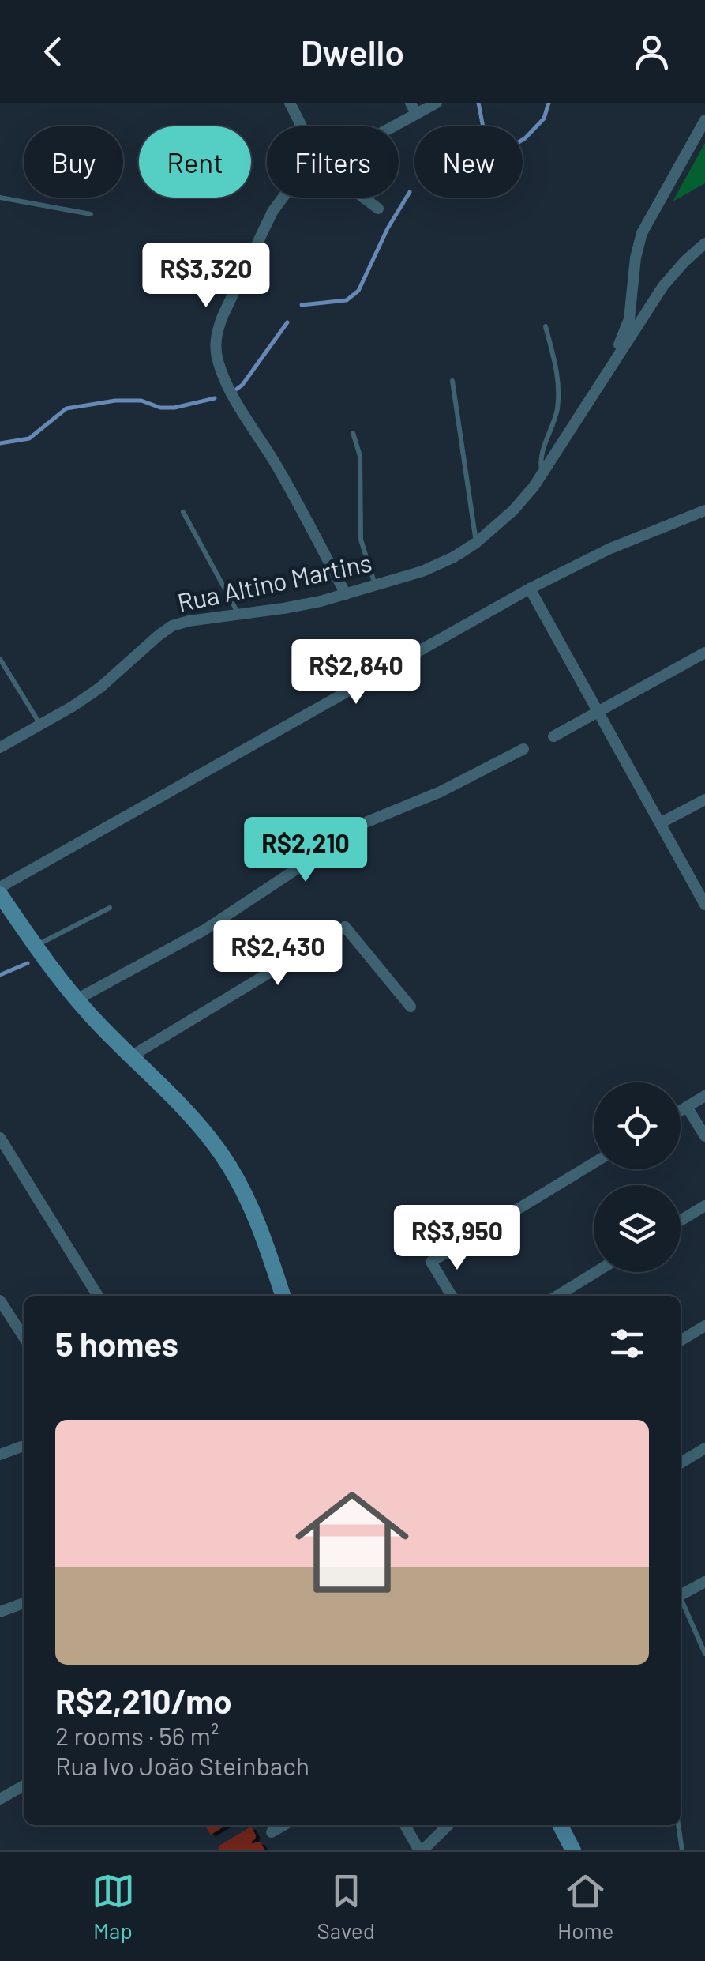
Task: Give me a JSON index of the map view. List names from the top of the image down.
{
  "streets": {
    "street": ["Rua Altino Martins"]
  },
  "page": {
    "header": "Dwello",
    "chip": [
      "Buy",
      "Rent",
      "Filters",
      "New"
    ],
    "price": [
      "R$3,320",
      "R$2,840",
      "R$2,210",
      "R$2,430",
      "R$3,950"
    ],
    "heading": "5 homes",
    "list": [
      {
        "name": "R$2,210/mo",
        "note": "2 rooms · 56 m² · Rua Ivo João Steinbach"
      }
    ],
    "tabs": ["Map", "Saved", "Home"]
  }
}
